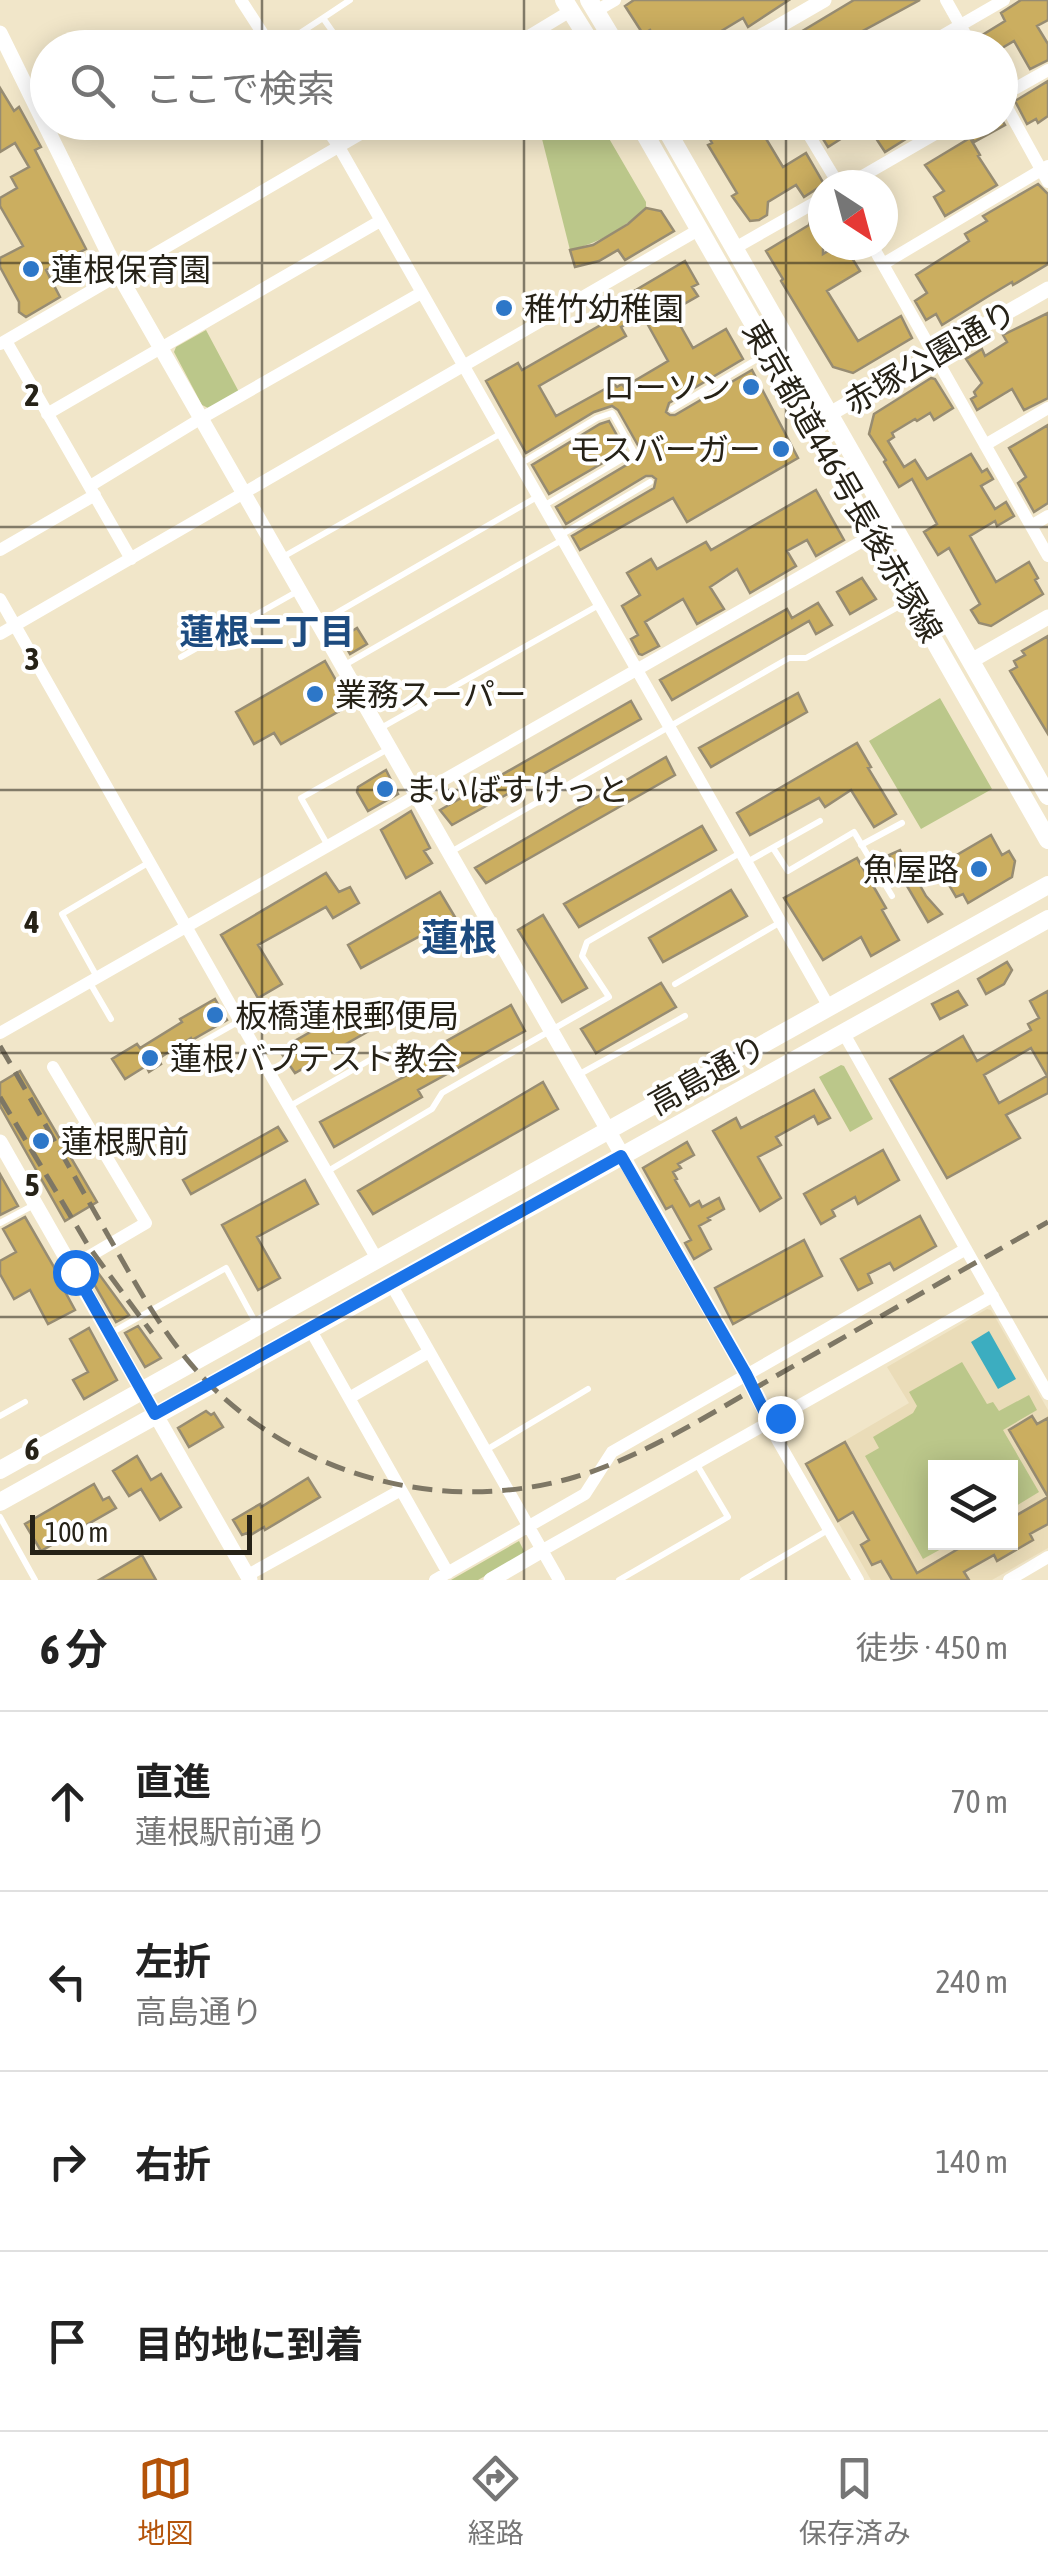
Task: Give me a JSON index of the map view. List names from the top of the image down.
{
  "streets": {
    "main road": ["東京都道446号長後赤塚線", "高島通り"],
    "street": ["赤塚公園通り"]
  },
  "crossings": [
    ["赤塚公園通り", "東京都道446号長後赤塚線"]
  ],
  "districts": ["蓮根二丁目", "蓮根"],
  "places": [
    "蓮根保育園",
    "稚竹幼稚園",
    "ローソン",
    "モスバーガー",
    "業務スーパー",
    "まいばすけっと",
    "魚屋路",
    "板橋蓮根郵便局",
    "蓮根バプテスト教会",
    "蓮根駅前"
  ],
  "scale_bar": "100 m",
  "north": "bottom right",
  "page": {
    "search": "ここで検索",
    "scale": "100 m",
    "heading": ["6 分", "徒歩 · 450 m"],
    "list": [
      ["直進", "蓮根駅前通り", "70 m"],
      ["左折", "高島通り", "240 m"],
      ["右折", "140 m"],
      "目的地に到着"
    ],
    "nav": ["地図", "経路", "保存済み"]
  },
  "grid": {
    "rows": [
      "2",
      "3",
      "4",
      "5",
      "6"
    ]
  }
}
